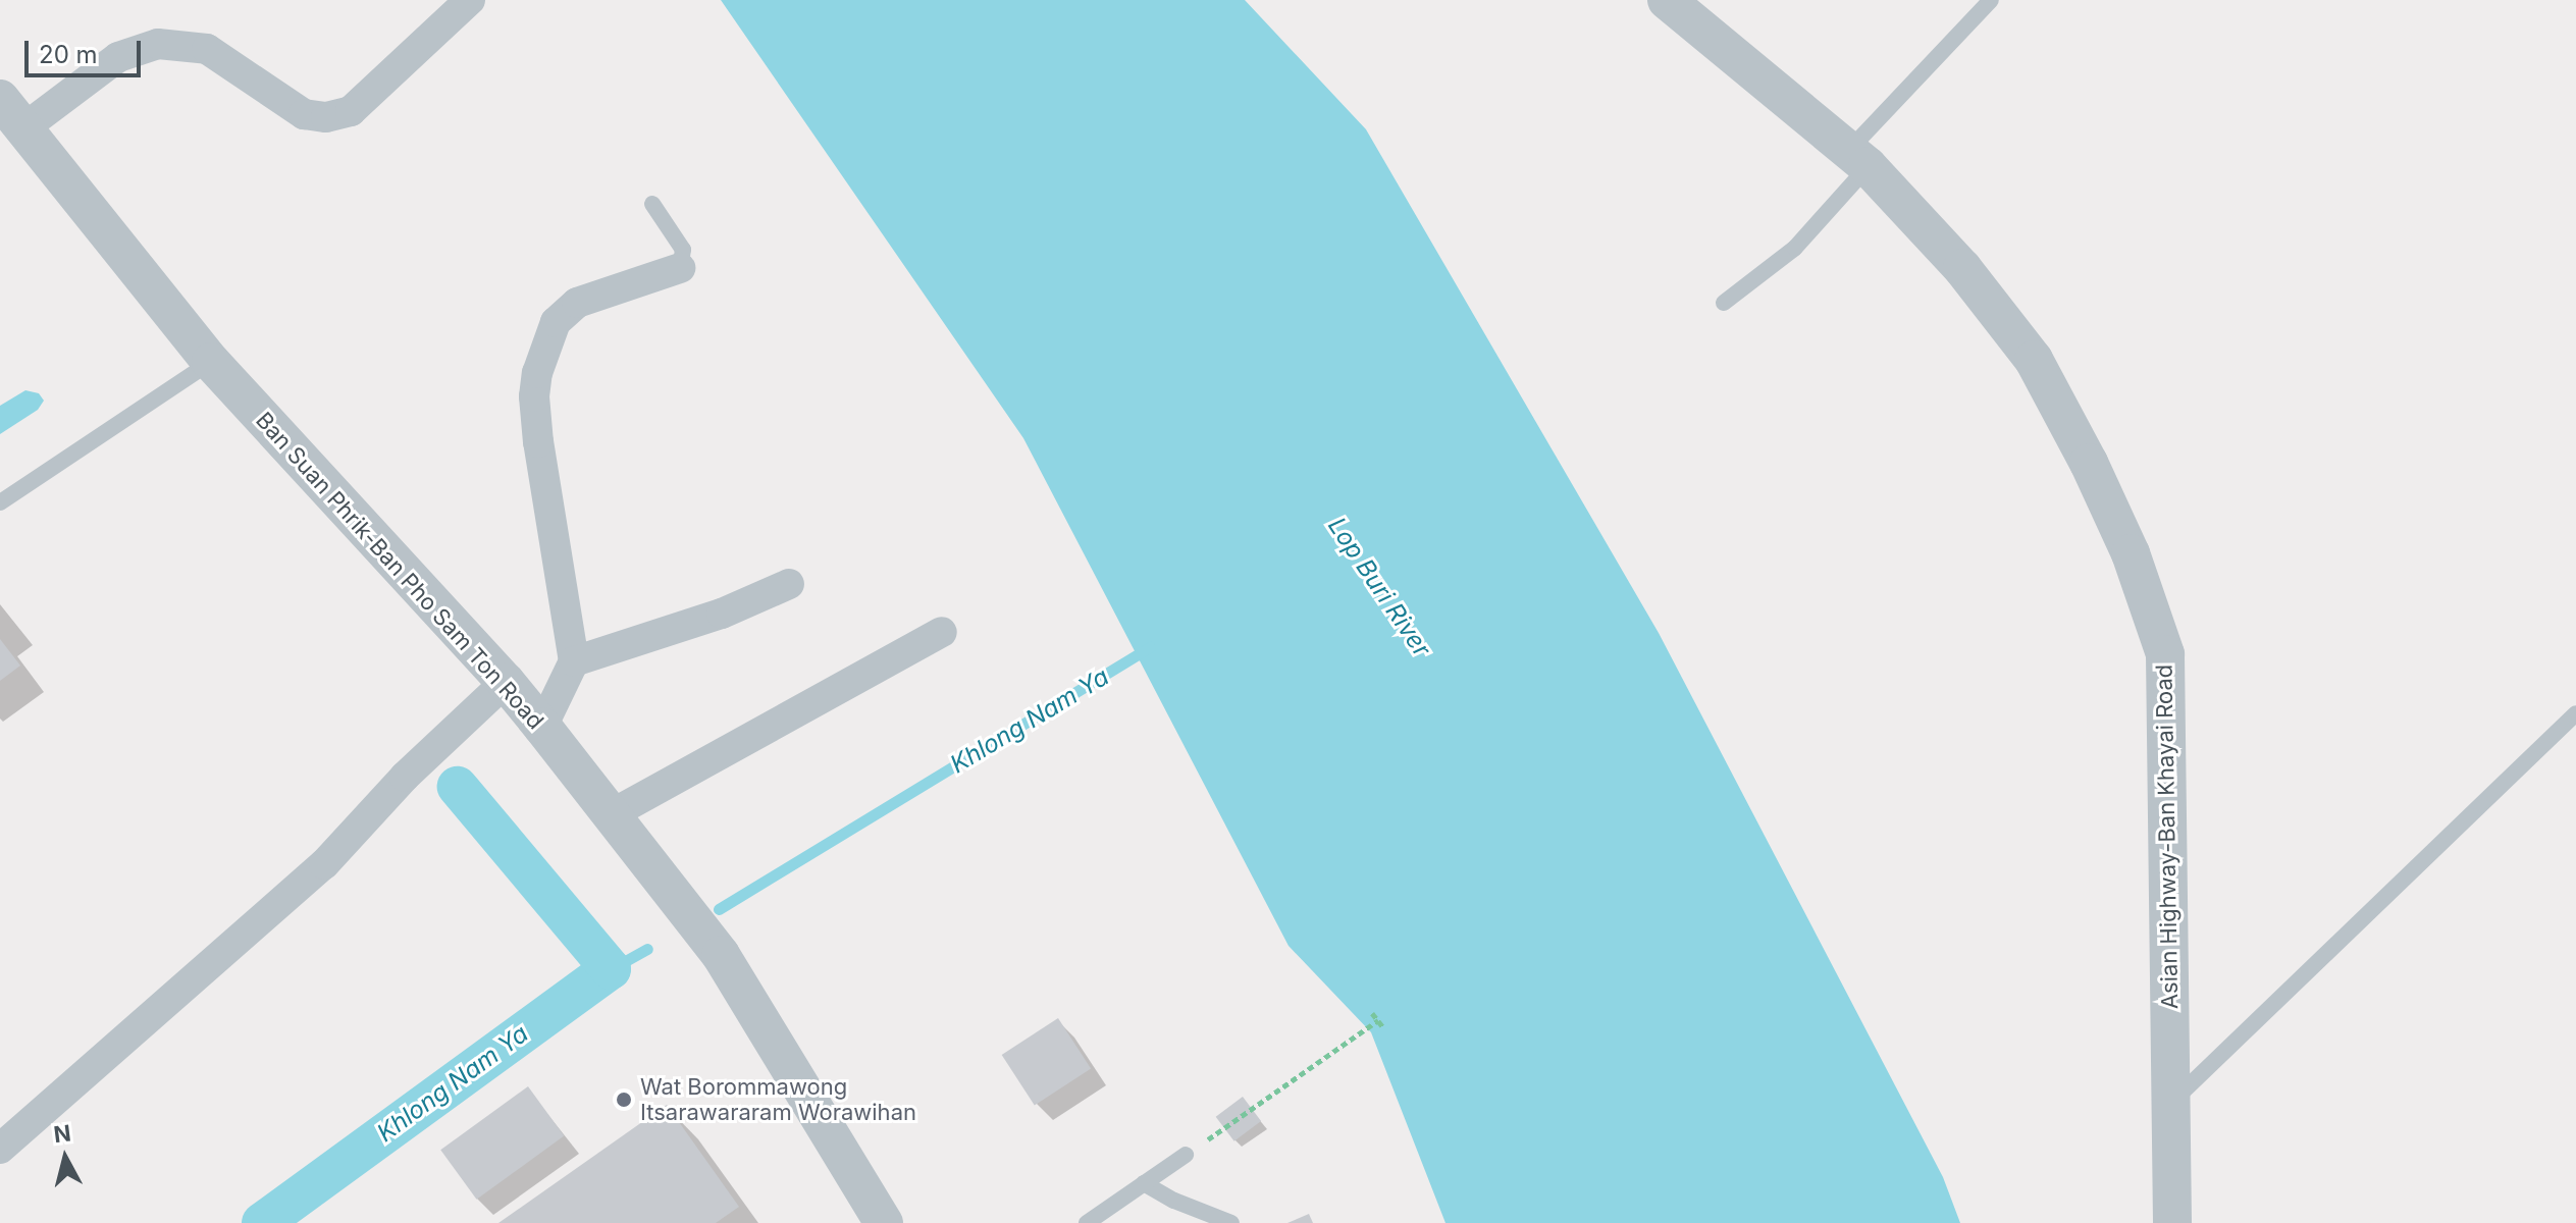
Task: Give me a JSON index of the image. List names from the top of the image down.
{
  "streets": {
    "street": ["Ban Suan Phrik-Ban Pho Sam Ton Road", "Asian Highway-Ban Khayai Road"]
  },
  "water": ["Lop Buri River", "Khlong Nam Ya"],
  "places": ["Wat Borommawong Itsarawararam Worawihan"],
  "scale_bar": "20 m",
  "north": "top"
}
